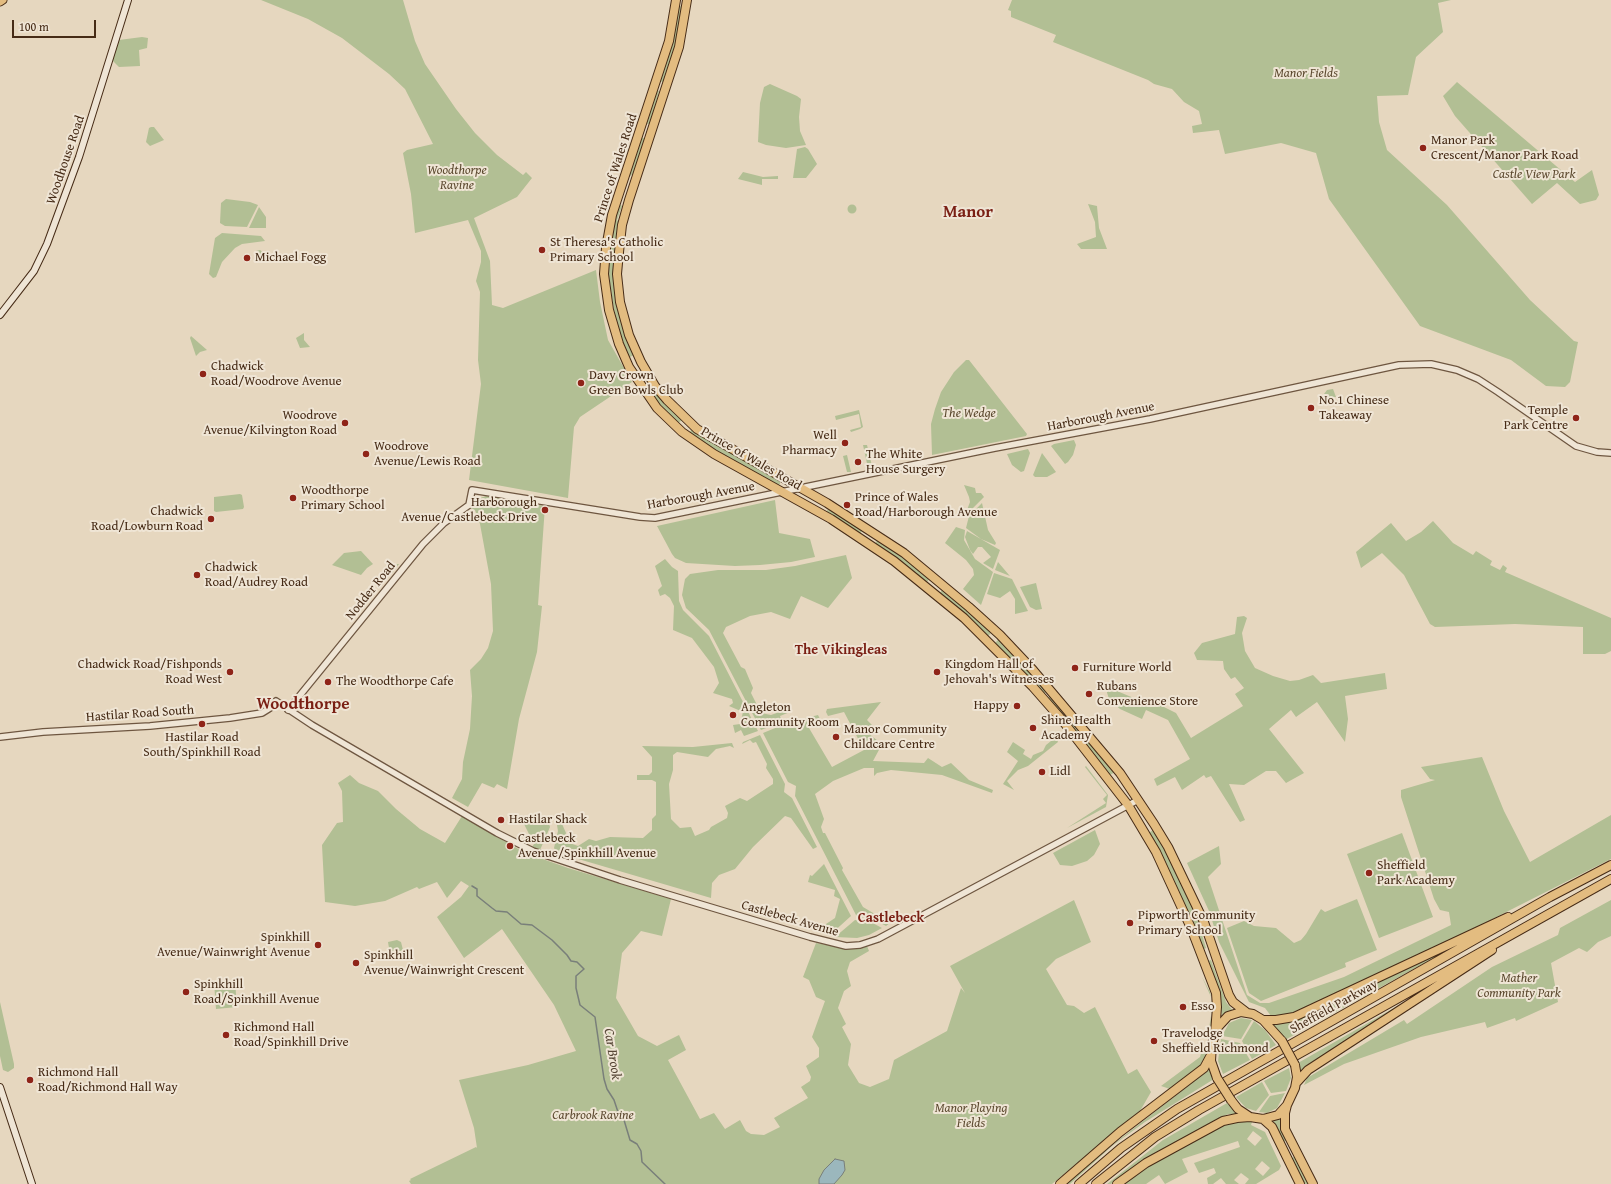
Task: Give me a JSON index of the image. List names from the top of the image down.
{
  "streets": {
    "highway": ["Prince of Wales Road", "Sheffield Parkway"],
    "main road": ["Woodhouse Road"],
    "street": [
      "Harborough Avenue",
      "Nodder Road",
      "Hastilar Road South",
      "Castlebeck Avenue"
    ]
  },
  "crossings": [
    ["Prince of Wales Road", "Harborough Avenue"],
    ["Prince of Wales Road", "Castlebeck Avenue"],
    ["Harborough Avenue", "Nodder Road"],
    ["Nodder Road", "Hastilar Road South"],
    ["Nodder Road", "Castlebeck Avenue"],
    ["Hastilar Road South", "Castlebeck Avenue"]
  ],
  "districts": [
    "Manor",
    "The Vikingleas",
    "Woodthorpe",
    "Castlebeck"
  ],
  "water": ["Car Brook"],
  "parks": [
    "Manor Fields",
    "Woodthorpe Ravine",
    "Castle View Park",
    "The Wedge",
    "Mather Community Park",
    "Manor Playing Fields",
    "Carbrook Ravine"
  ],
  "places": [
    "Manor Park Crescent/Manor Park Road",
    "St Theresa's Catholic Primary School",
    "Michael Fogg",
    "Chadwick Road/Woodrove Avenue",
    "Davy Crown Green Bowls Club",
    "No.1 Chinese Takeaway",
    "Temple Park Centre",
    "Woodrove Avenue/Kilvington Road",
    "Well Pharmacy",
    "Woodrove Avenue/Lewis Road",
    "The White House Surgery",
    "Woodthorpe Primary School",
    "Prince of Wales Road/Harborough Avenue",
    "Harborough Avenue/Castlebeck Drive",
    "Chadwick Road/Lowburn Road",
    "Chadwick Road/Audrey Road",
    "Furniture World",
    "Chadwick Road/Fishponds Road West",
    "Kingdom Hall of Jehovah's Witnesses",
    "The Woodthorpe Cafe",
    "Rubans Convenience Store",
    "Happy",
    "Angleton Community Room",
    "Hastilar Road South/Spinkhill Road",
    "Shine Health Academy",
    "Manor Community Childcare Centre",
    "Lidl",
    "Hastilar Shack",
    "Castlebeck Avenue/Spinkhill Avenue",
    "Sheffield Park Academy",
    "Pipworth Community Primary School",
    "Spinkhill Avenue/Wainwright Avenue",
    "Spinkhill Avenue/Wainwright Crescent",
    "Spinkhill Road/Spinkhill Avenue",
    "Esso",
    "Richmond Hall Road/Spinkhill Drive",
    "Travelodge Sheffield Richmond",
    "Richmond Hall Road/Richmond Hall Way"
  ],
  "scale_bar": "100 m"
}
